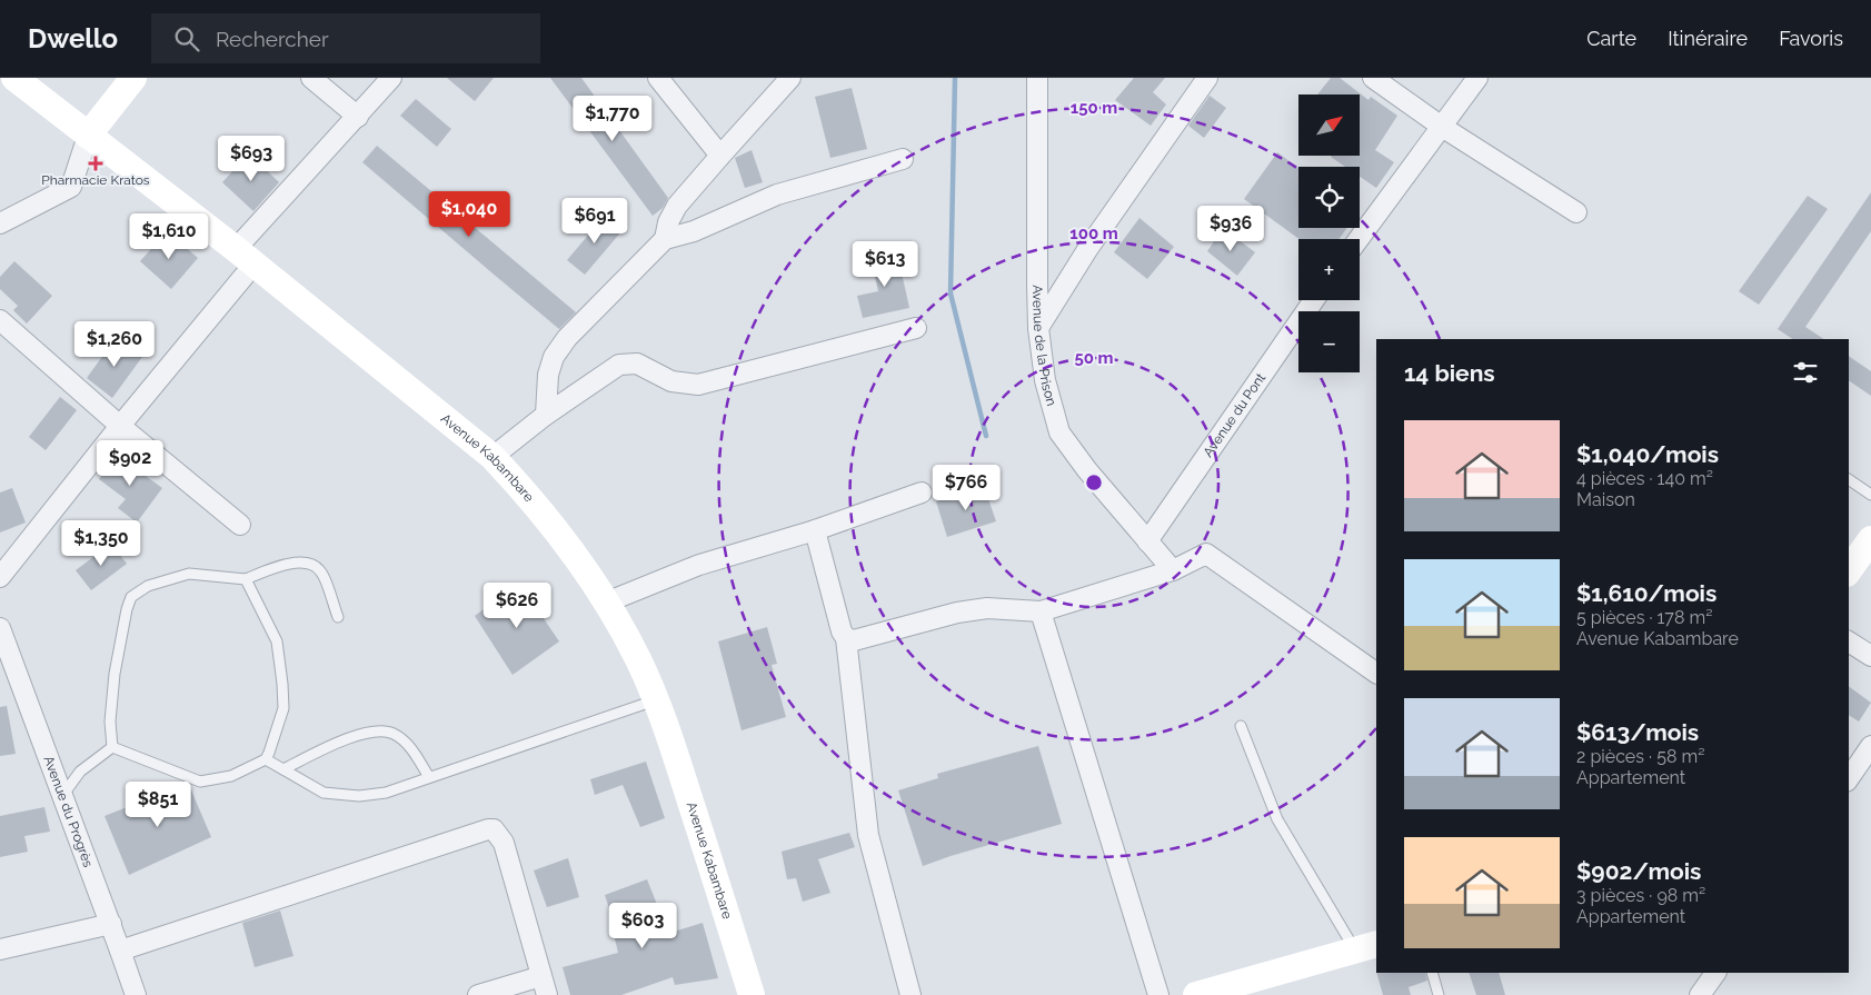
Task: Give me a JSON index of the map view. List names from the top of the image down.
{
  "streets": {
    "main road": ["Avenue Kabambare"],
    "street": ["Avenue de la Prison", "Avenue du Pont", "Avenue du Progrès"]
  },
  "crossings": [
    ["Avenue de la Prison", "Avenue du Pont"]
  ],
  "places": {
    "health": ["Pharmacie Kratos"]
  },
  "north": "top right",
  "page": {
    "header": "Dwello",
    "search": "Rechercher",
    "nav": ["Carte", "Itinéraire", "Favoris"],
    "map_buttons": ["+", "−"],
    "price": [
      "$1,770",
      "$693",
      "$1,040",
      "$691",
      "$936",
      "$1,610",
      "$613",
      "$1,260",
      "$902",
      "$766",
      "$1,350",
      "$626",
      "$851",
      "$603"
    ],
    "heading": "14 biens",
    "list": [
      {
        "name": "$1,040/mois",
        "note": "4 pièces · 140 m² · Maison"
      },
      {
        "name": "$1,610/mois",
        "note": "5 pièces · 178 m² · Avenue Kabambare"
      },
      {
        "name": "$613/mois",
        "note": "2 pièces · 58 m² · Appartement"
      },
      {
        "name": "$902/mois",
        "note": "3 pièces · 98 m² · Appartement"
      }
    ]
  },
  "rings": ["150 m", "100 m", "50 m"]
}
